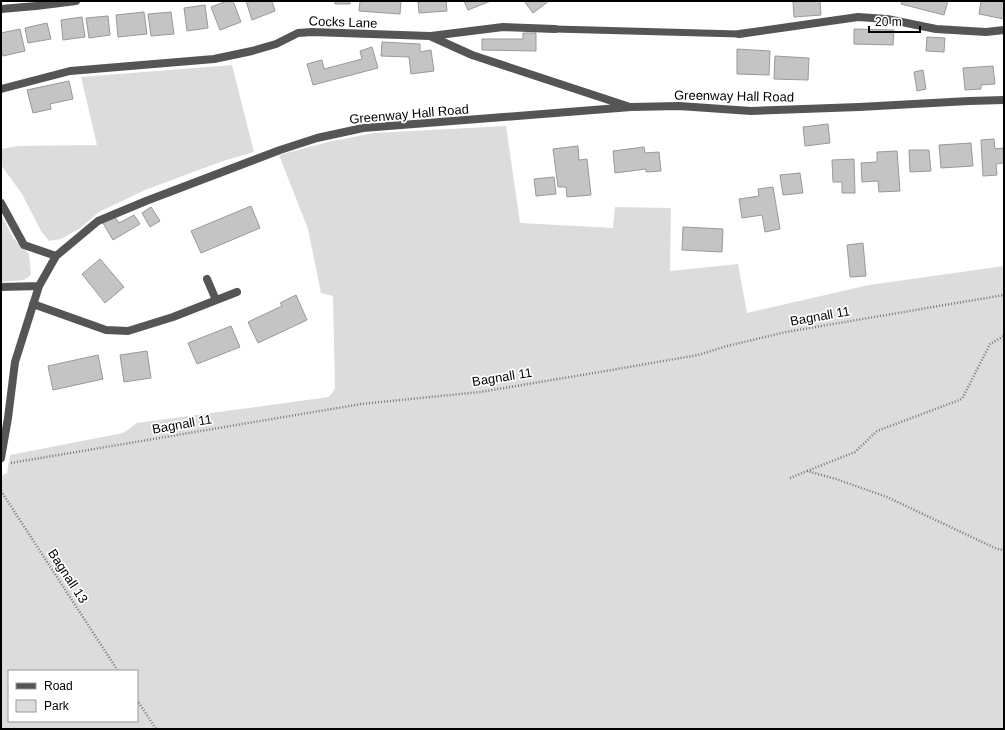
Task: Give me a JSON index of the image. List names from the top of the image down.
{
  "streets": {
    "street": ["Cocks Lane", "Greenway Hall Road"],
    "path": ["Bagnall 11", "Bagnall 13"]
  },
  "crossings": [
    ["Cocks Lane", "Greenway Hall Road"]
  ],
  "legend": ["Road", "Park"],
  "scale_bar": "20 m"
}
